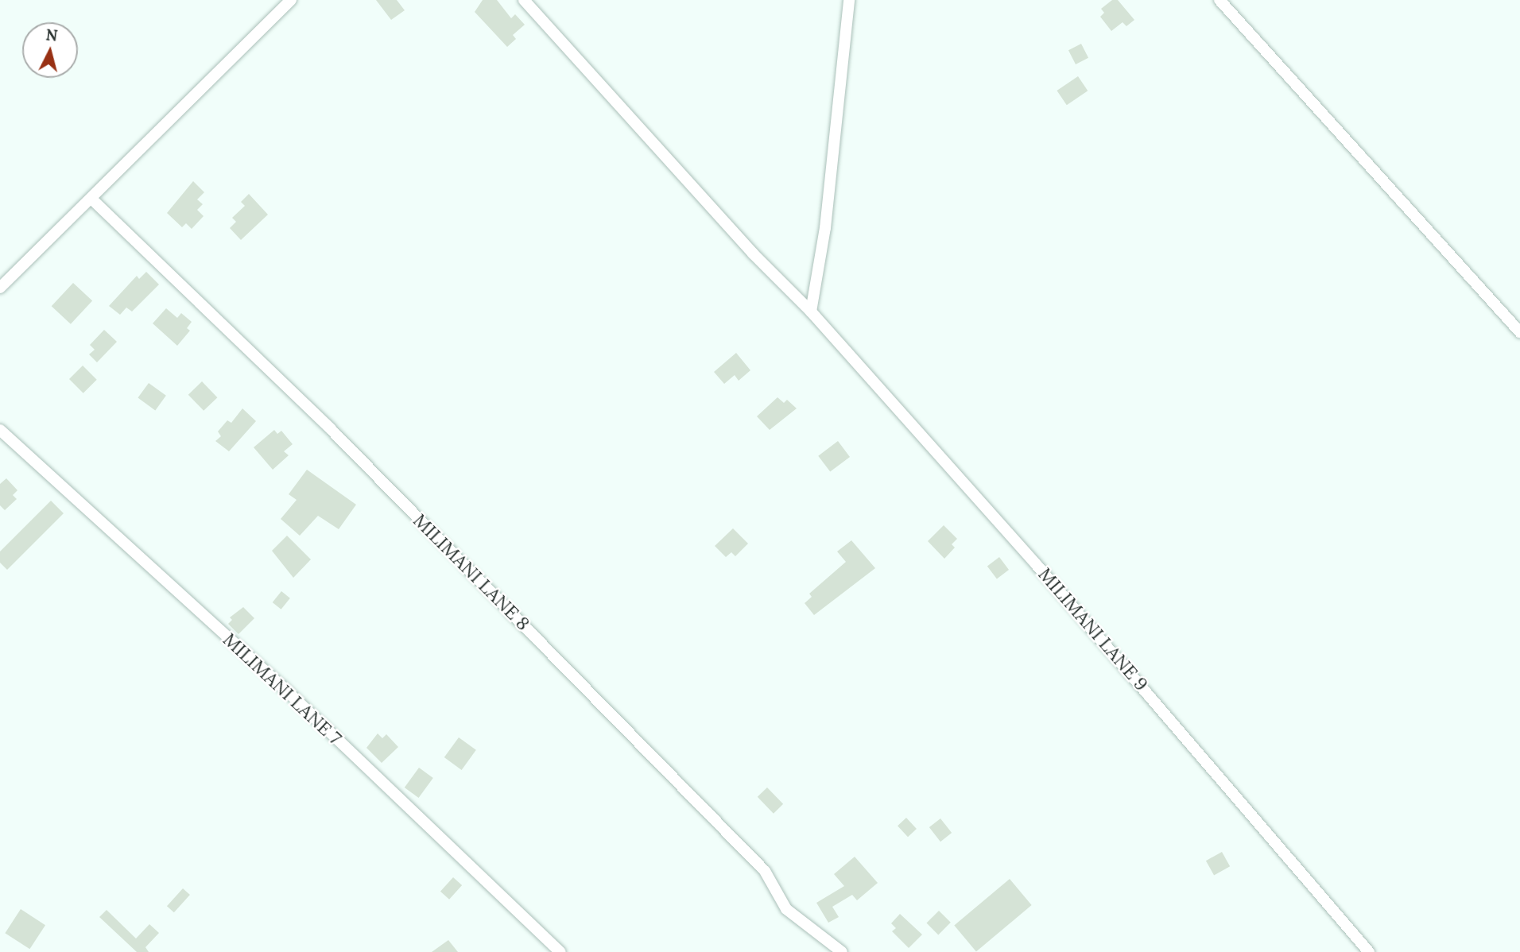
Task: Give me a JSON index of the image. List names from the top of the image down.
{
  "streets": {
    "street": ["MILIMANI LANE 8", "MILIMANI LANE 9", "MILIMANI LANE 7"]
  },
  "north": "top"
}
